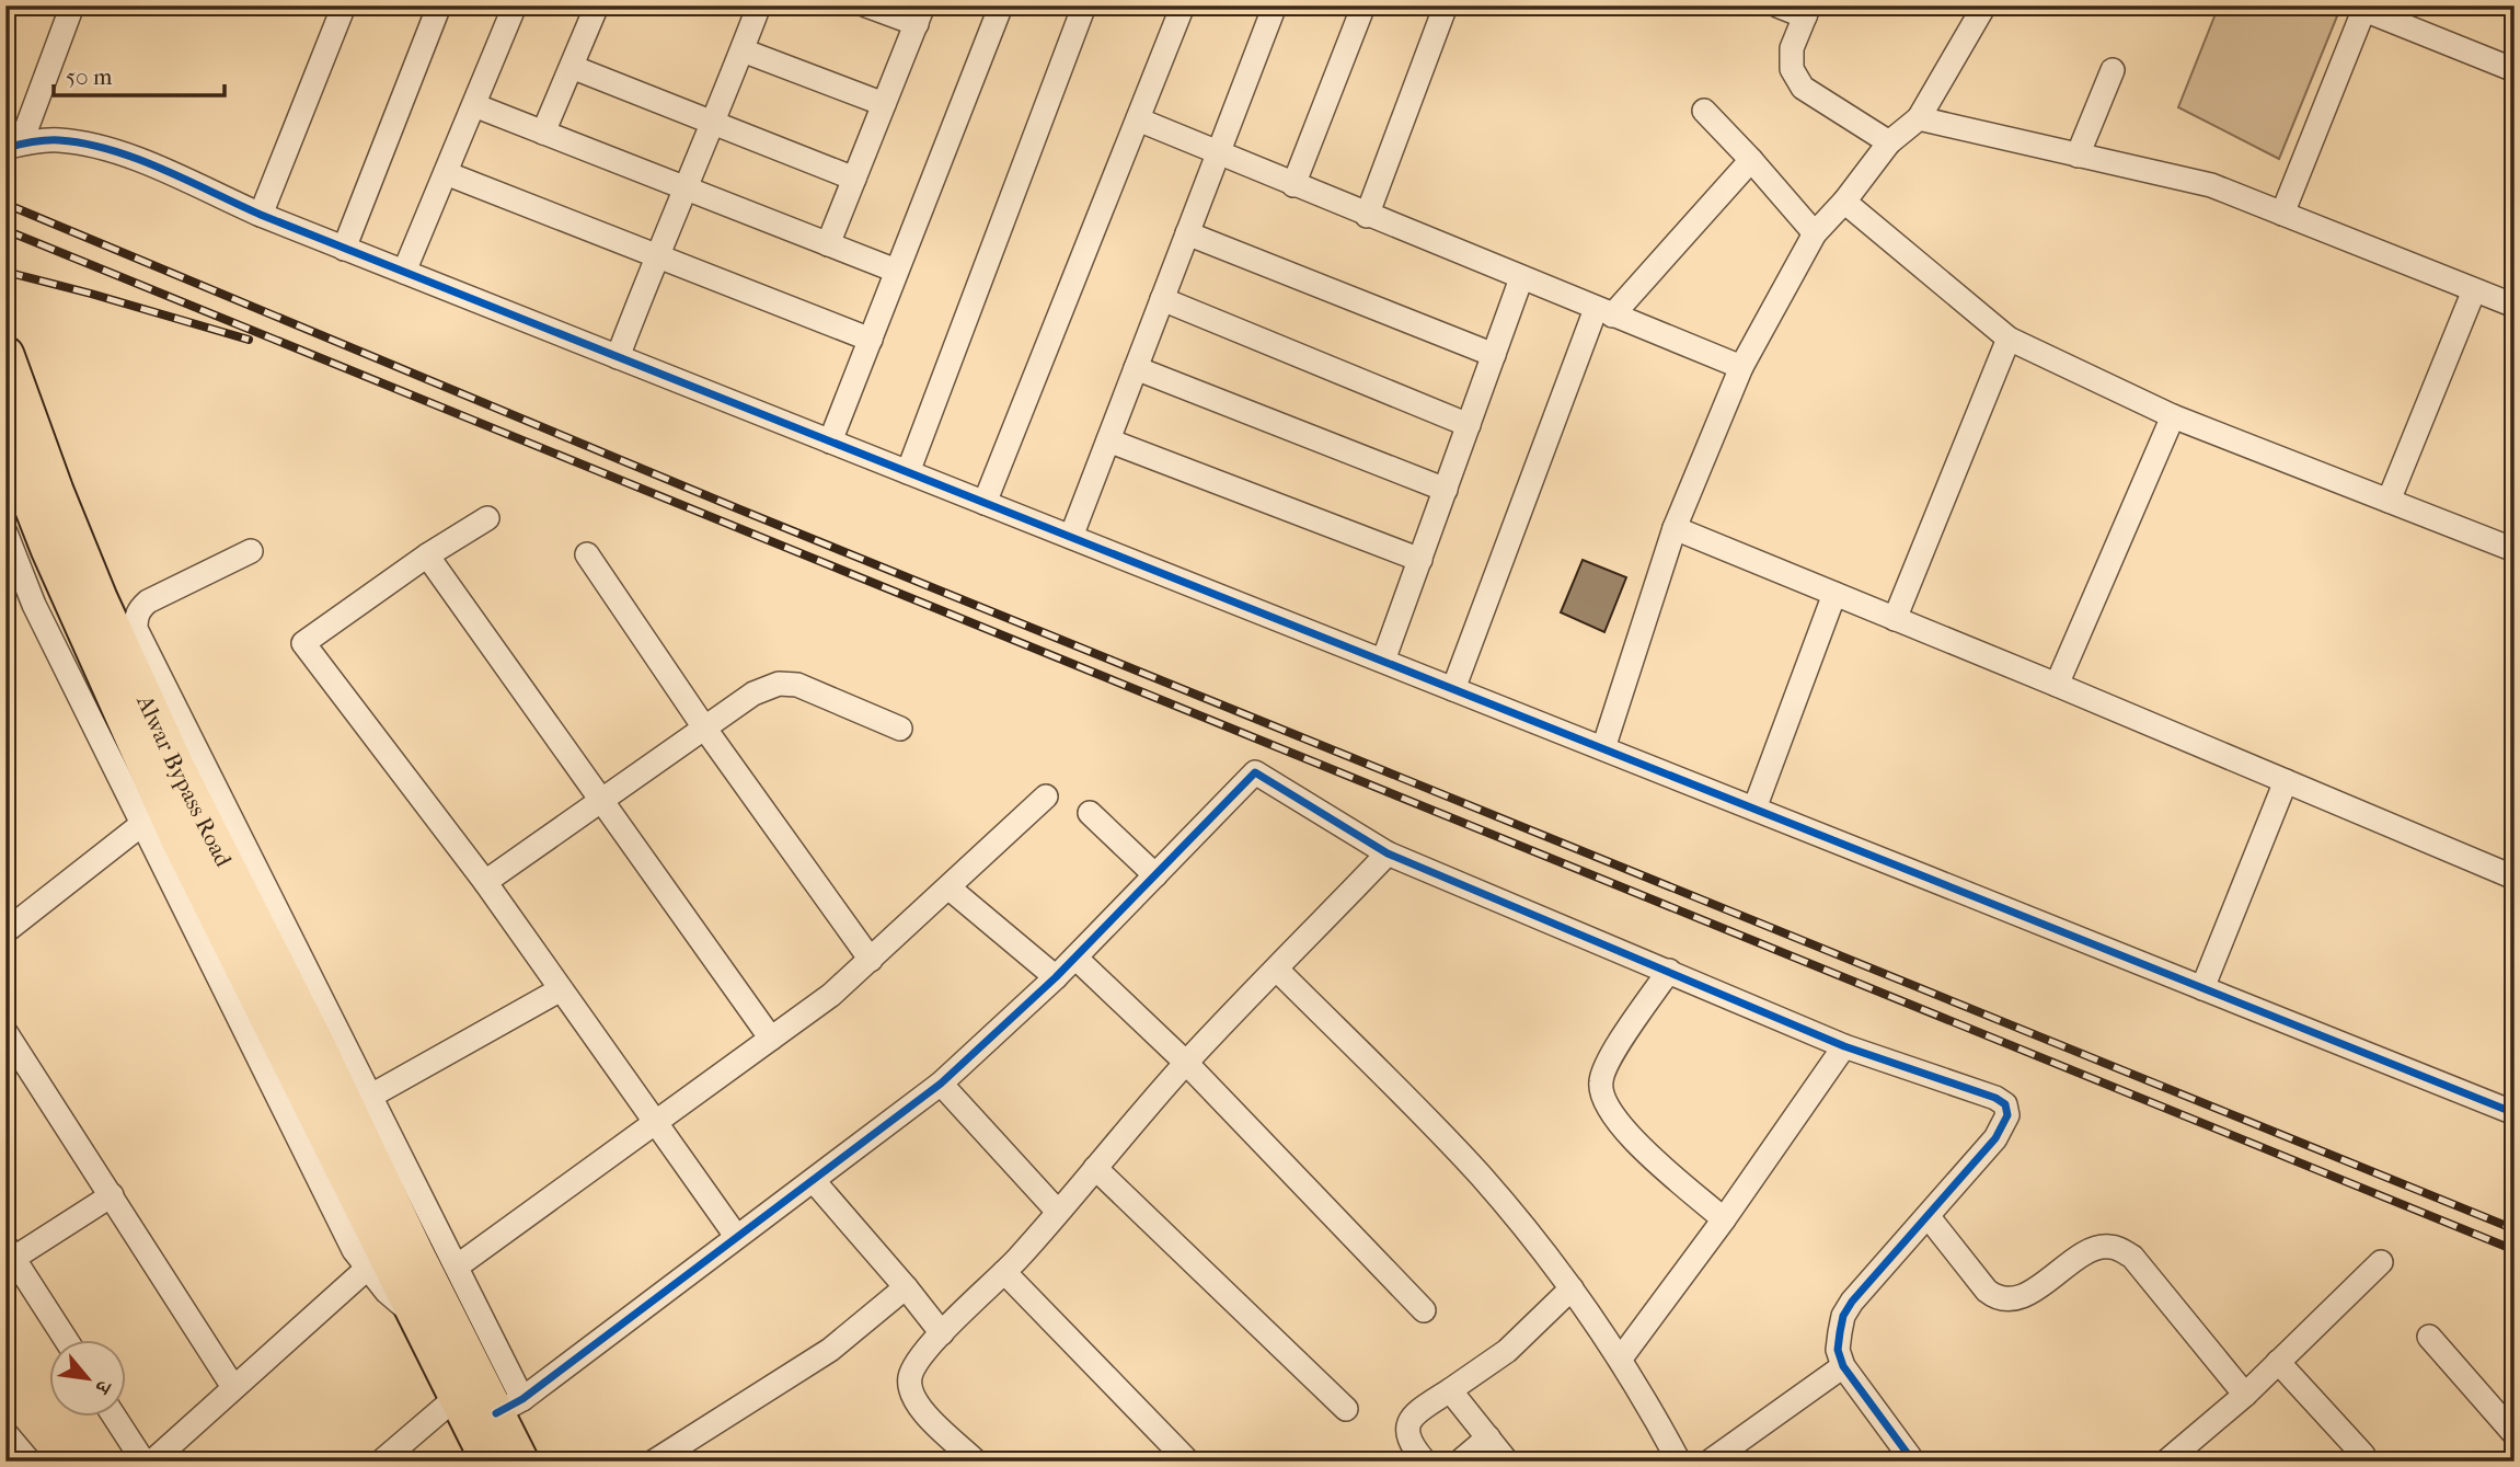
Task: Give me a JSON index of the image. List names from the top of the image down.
{
  "streets": {
    "main road": ["Alwar Bypass Road"]
  },
  "scale_bar": "50 m",
  "north": "bottom right"
}
